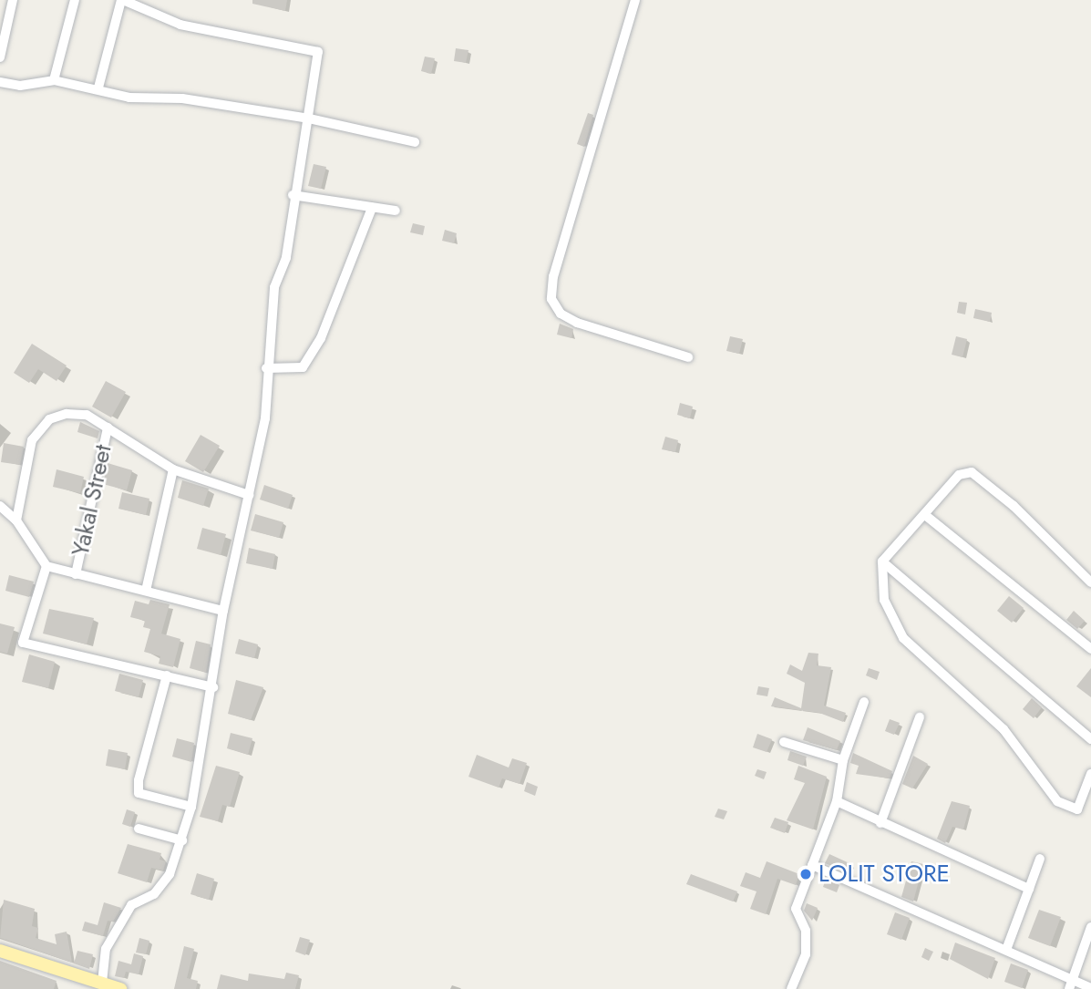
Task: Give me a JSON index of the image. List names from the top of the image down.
{
  "streets": {
    "street": ["Yakal Street"]
  },
  "places": ["LOLIT STORE"]
}
